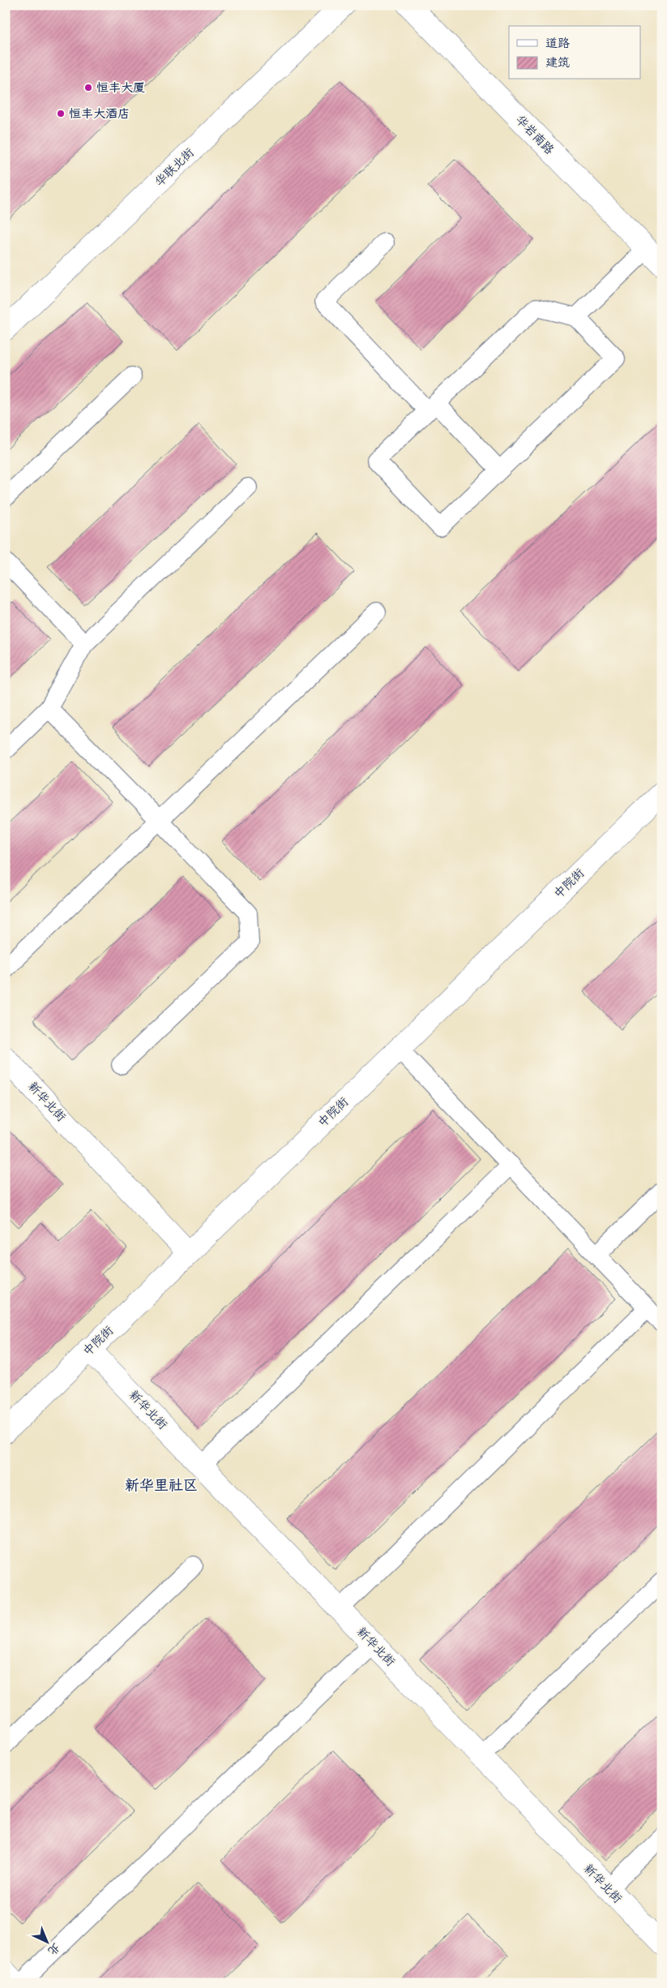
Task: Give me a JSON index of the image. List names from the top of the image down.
{
  "streets": {
    "street": [
      "华岩南路",
      "华联北街",
      "中院街",
      "新华北街"
    ]
  },
  "crossings": [
    ["中院街", "新华北街"]
  ],
  "districts": ["新华里社区"],
  "places": ["恒丰大厦", "恒丰大酒店"],
  "legend": ["道路", "建筑"],
  "north": "bottom right"
}
